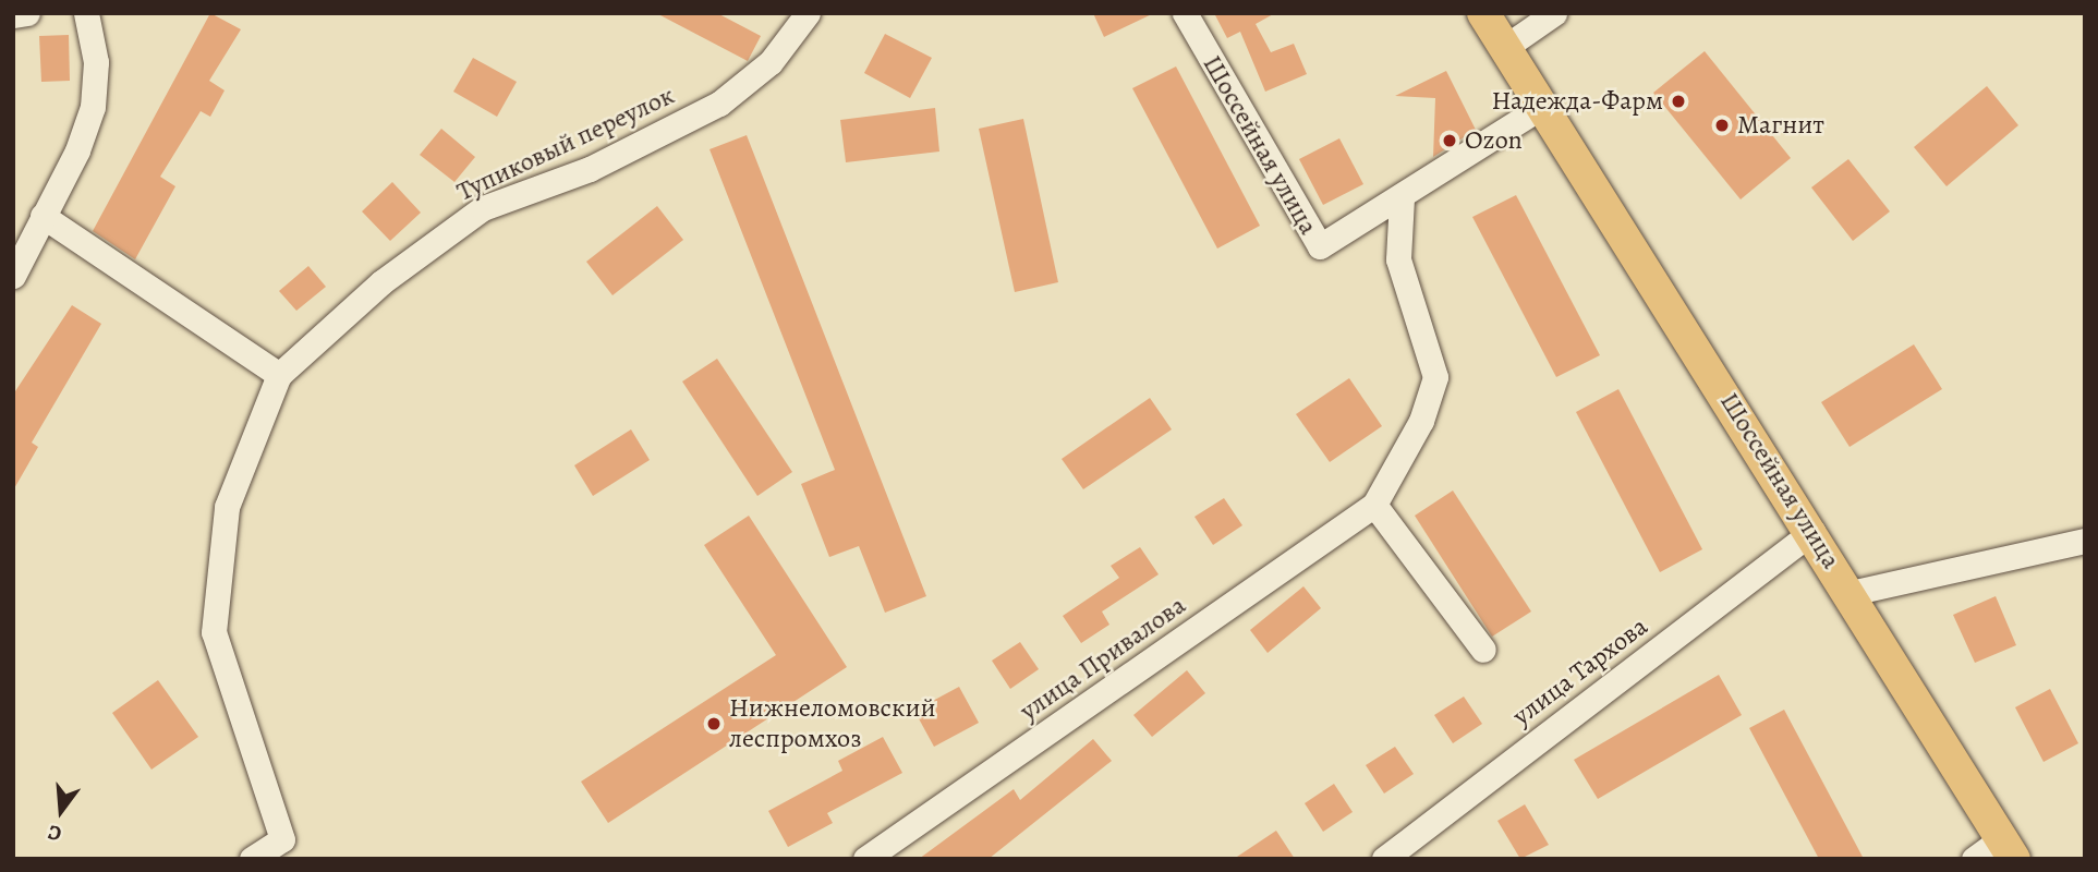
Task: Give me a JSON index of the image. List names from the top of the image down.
{
  "streets": {
    "main road": ["Шоссейная улица"],
    "street": ["Тупиковый переулок", "улица Привалова", "улица Тархова"]
  },
  "crossings": [
    ["Шоссейная улица", "улица Тархова"]
  ],
  "places": [
    "Надежда-Фарм",
    "Магнит",
    "Ozon",
    "Нижнеломовский леспромхоз"
  ],
  "north": "bottom"
}
